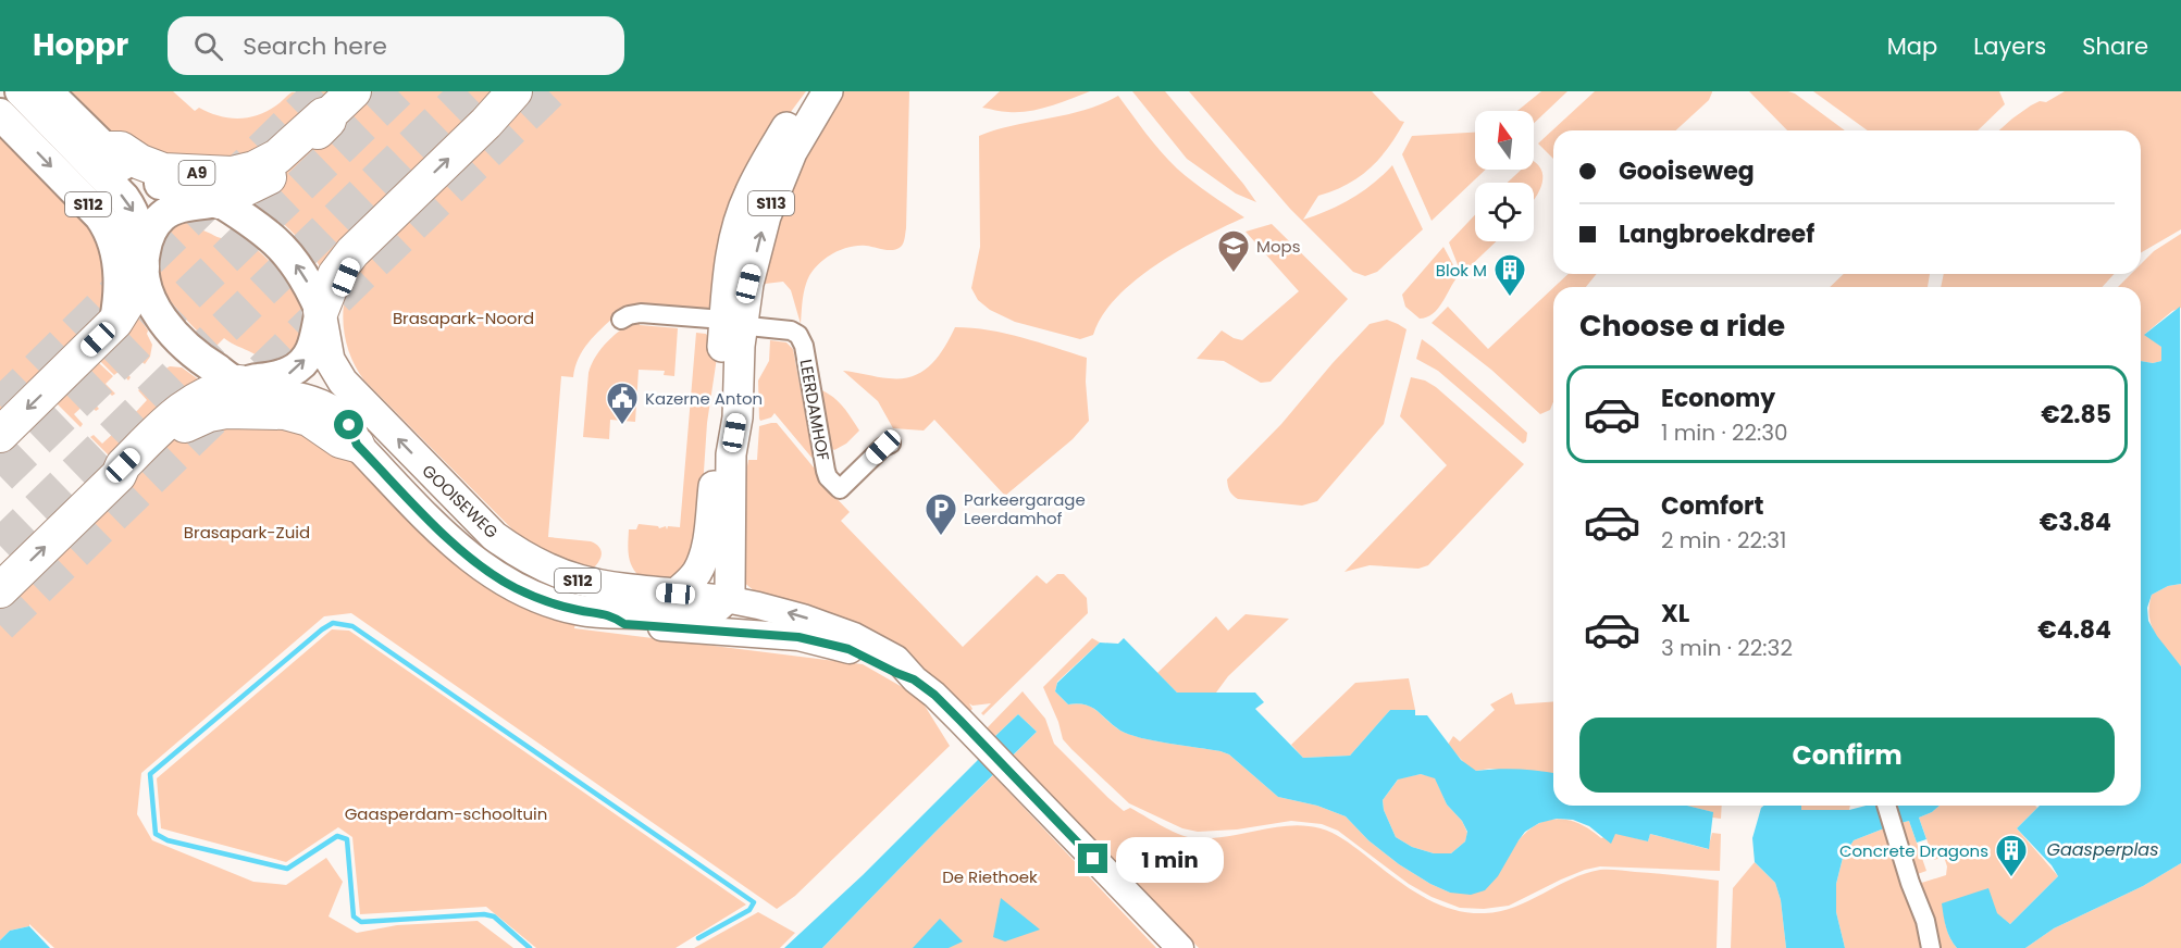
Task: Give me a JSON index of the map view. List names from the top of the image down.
{
  "streets": {
    "highway": ["A9", "S112"],
    "main road": ["S113", "GOOISEWEG"],
    "street": ["LEERDAMHOF"]
  },
  "crossings": [
    ["A9", "S112"],
    ["A9", "GOOISEWEG"],
    ["S113", "S112"],
    ["S113", "LEERDAMHOF"],
    ["S113", "GOOISEWEG"],
    ["S112", "GOOISEWEG"]
  ],
  "water": ["Gaasperplas"],
  "parks": [
    "Brasapark-Noord",
    "Brasapark-Zuid",
    "Gaasperdam-schooltuin",
    "De Riethoek"
  ],
  "places": {
    "school or university": ["Mops"],
    "building": ["Blok M", "Concrete Dragons"],
    "public building": ["Kazerne Anton"],
    "parking": ["Parkeergarage Leerdamhof"]
  },
  "north": "top",
  "page": {
    "header": "Hoppr",
    "search": "Search here",
    "nav": ["Map", "Layers", "Share"],
    "banner": ["Gooiseweg", "Langbroekdreef"],
    "heading": "Choose a ride",
    "list": [
      {
        "name": "Economy",
        "note": "1 min · 22:30",
        "value": "€2.85"
      },
      {
        "name": "Comfort",
        "note": "2 min · 22:31",
        "value": "€3.84"
      },
      {
        "name": "XL",
        "note": "3 min · 22:32",
        "value": "€4.84"
      }
    ],
    "buttons": "Confirm",
    "bubble": "1 min"
  }
}
